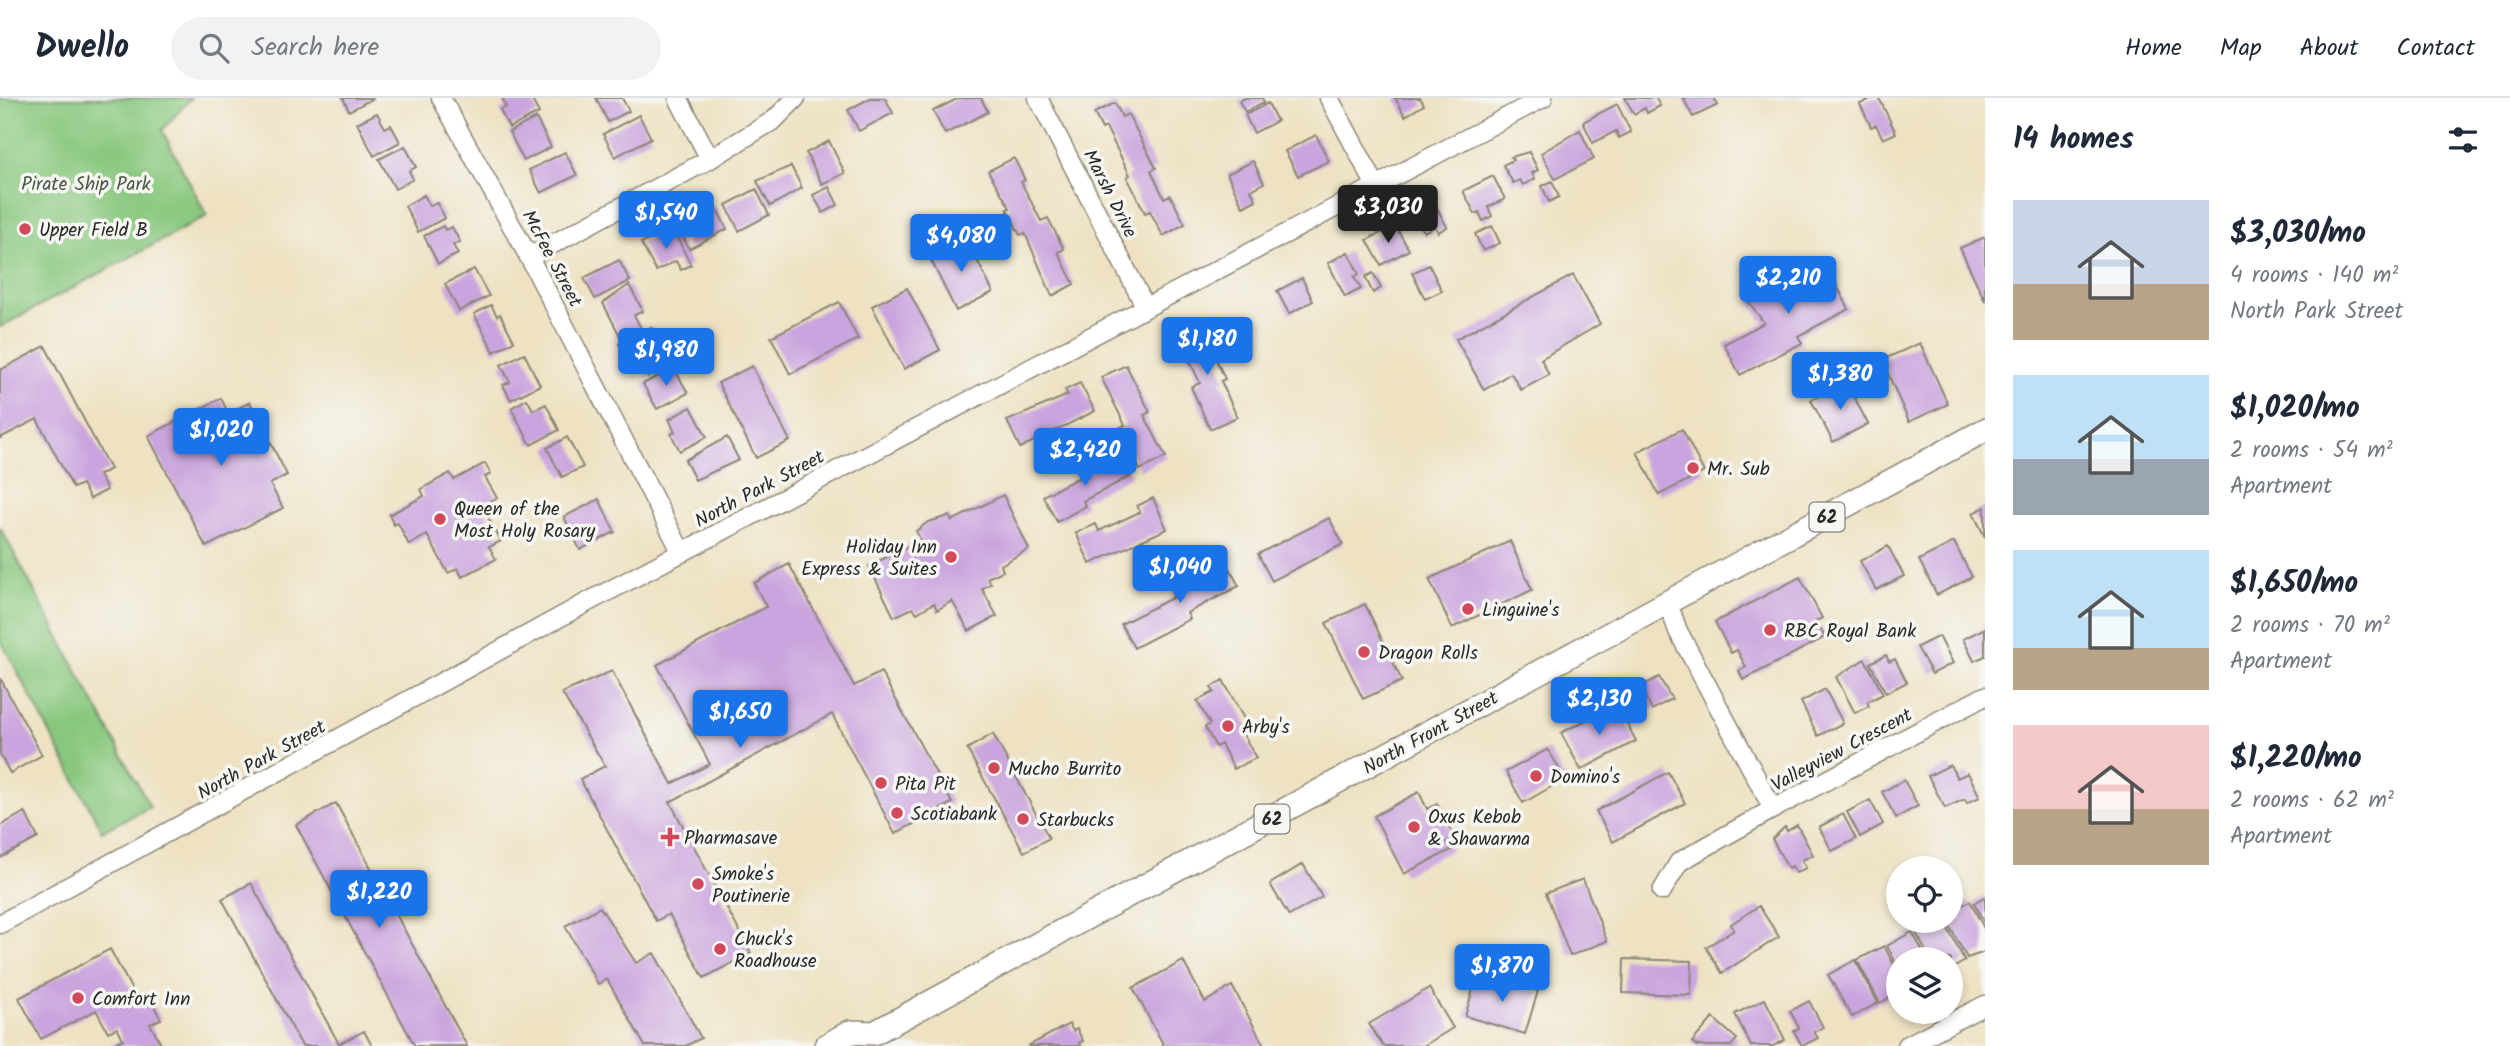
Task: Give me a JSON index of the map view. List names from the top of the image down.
{
  "streets": {
    "main road": ["62", "North Front Street"],
    "street": [
      "Marsh Drive",
      "McFee Street",
      "North Park Street",
      "Valleyview Crescent"
    ]
  },
  "crossings": [
    ["Marsh Drive", "North Park Street"],
    ["McFee Street", "North Park Street"],
    ["North Front Street", "Valleyview Crescent"]
  ],
  "parks": ["Pirate Ship Park"],
  "places": {
    "other": [
      "Upper Field B",
      "Mr. Sub",
      "Queen of the Most Holy Rosary",
      "Holiday Inn Express & Suites",
      "Linguine's",
      "RBC Royal Bank",
      "Dragon Rolls",
      "Arby's",
      "Mucho Burrito",
      "Domino's",
      "Pita Pit",
      "Scotiabank",
      "Starbucks",
      "Oxus Kebob & Shawarma",
      "Smoke's Poutinerie",
      "Chuck's Roadhouse",
      "Comfort Inn"
    ],
    "health": ["Pharmasave"]
  },
  "page": {
    "header": "Dwello",
    "search": "Search here",
    "nav": [
      "Home",
      "Map",
      "About",
      "Contact"
    ],
    "heading": "14 homes",
    "list": [
      {
        "name": "$3,030/mo",
        "note": "4 rooms · 140 m² · North Park Street"
      },
      {
        "name": "$1,020/mo",
        "note": "2 rooms · 54 m² · Apartment"
      },
      {
        "name": "$1,650/mo",
        "note": "2 rooms · 70 m² · Apartment"
      },
      {
        "name": "$1,220/mo",
        "note": "2 rooms · 62 m² · Apartment"
      }
    ],
    "price": [
      "$3,030",
      "$1,540",
      "$4,080",
      "$2,210",
      "$1,180",
      "$1,980",
      "$1,380",
      "$1,020",
      "$2,420",
      "$1,040",
      "$2,130",
      "$1,650",
      "$1,220",
      "$1,870"
    ]
  }
}
